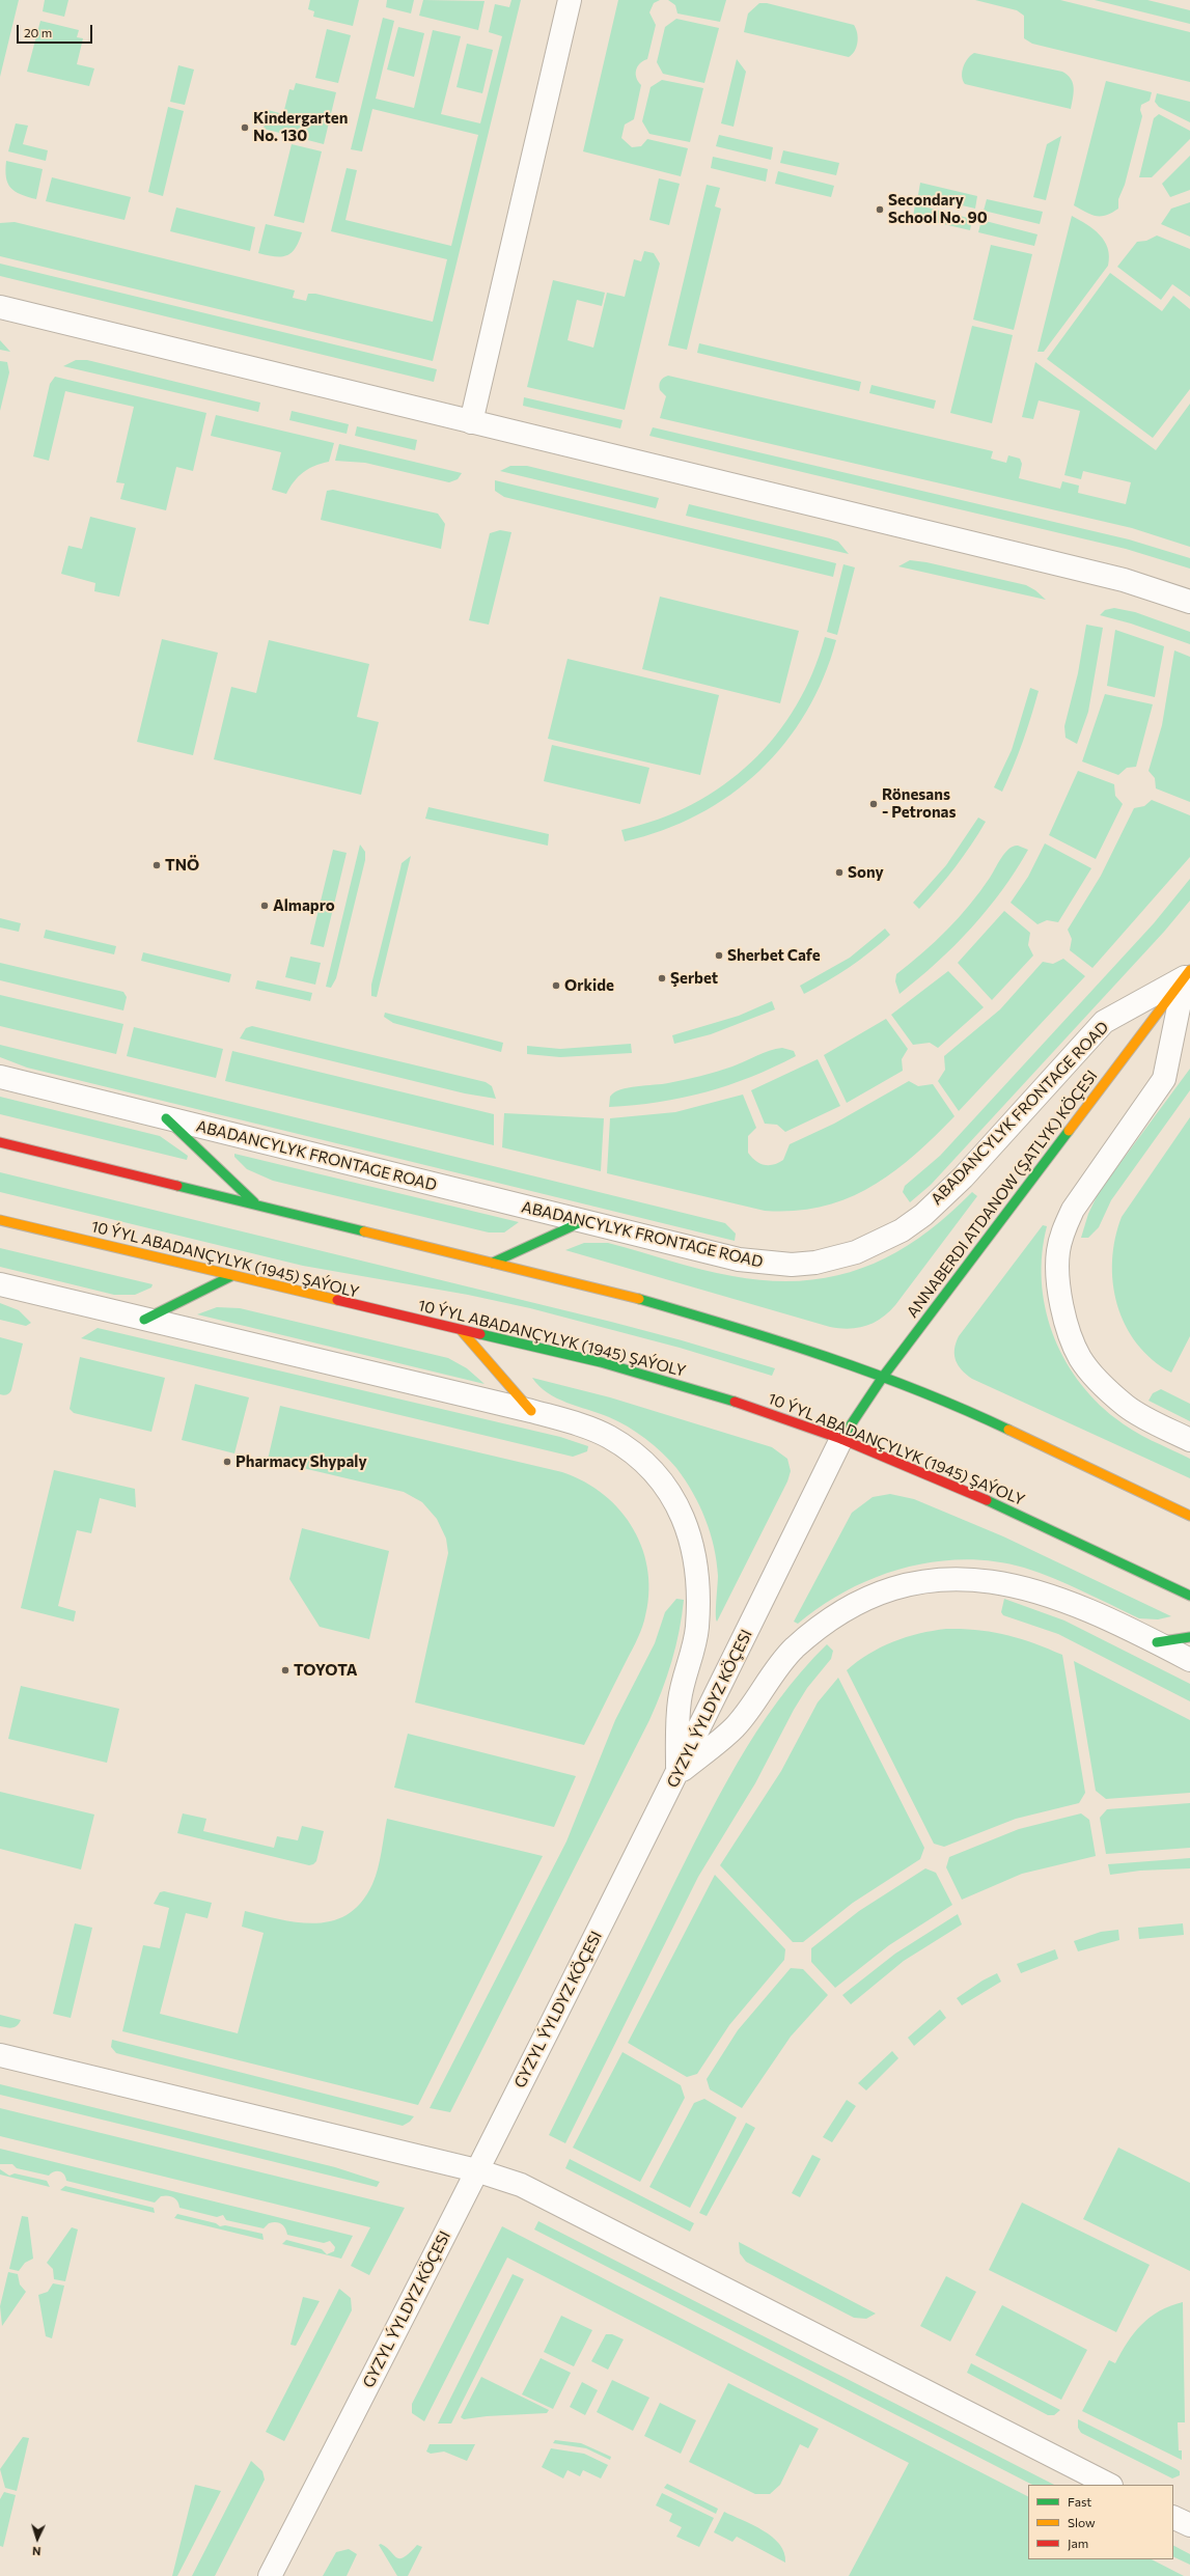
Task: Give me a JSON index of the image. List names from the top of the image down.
{
  "streets": {
    "main road": ["ANNABERDI ATDANOW (ŞATLYK) KÖÇESI", "10 ÝYL ABADANÇYLYK (1945) ŞAÝOLY"],
    "street": ["ABADANCYLYK FRONTAGE ROAD", "GYZYL ÝYLDYZ KÖÇESI"]
  },
  "crossings": [
    ["ABADANCYLYK FRONTAGE ROAD", "ANNABERDI ATDANOW (ŞATLYK) KÖÇESI"],
    ["ANNABERDI ATDANOW (ŞATLYK) KÖÇESI", "10 ÝYL ABADANÇYLYK (1945) ŞAÝOLY"],
    ["ANNABERDI ATDANOW (ŞATLYK) KÖÇESI", "GYZYL ÝYLDYZ KÖÇESI"],
    ["10 ÝYL ABADANÇYLYK (1945) ŞAÝOLY", "GYZYL ÝYLDYZ KÖÇESI"]
  ],
  "places": [
    "Kindergarten No. 130",
    "Secondary School No. 90",
    "Rönesans - Petronas",
    "TNÖ",
    "Sony",
    "Almapro",
    "Sherbet Cafe",
    "Şerbet",
    "Orkide",
    "Pharmacy Shypaly",
    "TOYOTA"
  ],
  "legend": ["Fast", "Slow", "Jam"],
  "scale_bar": "20 m",
  "north": "bottom"
}
